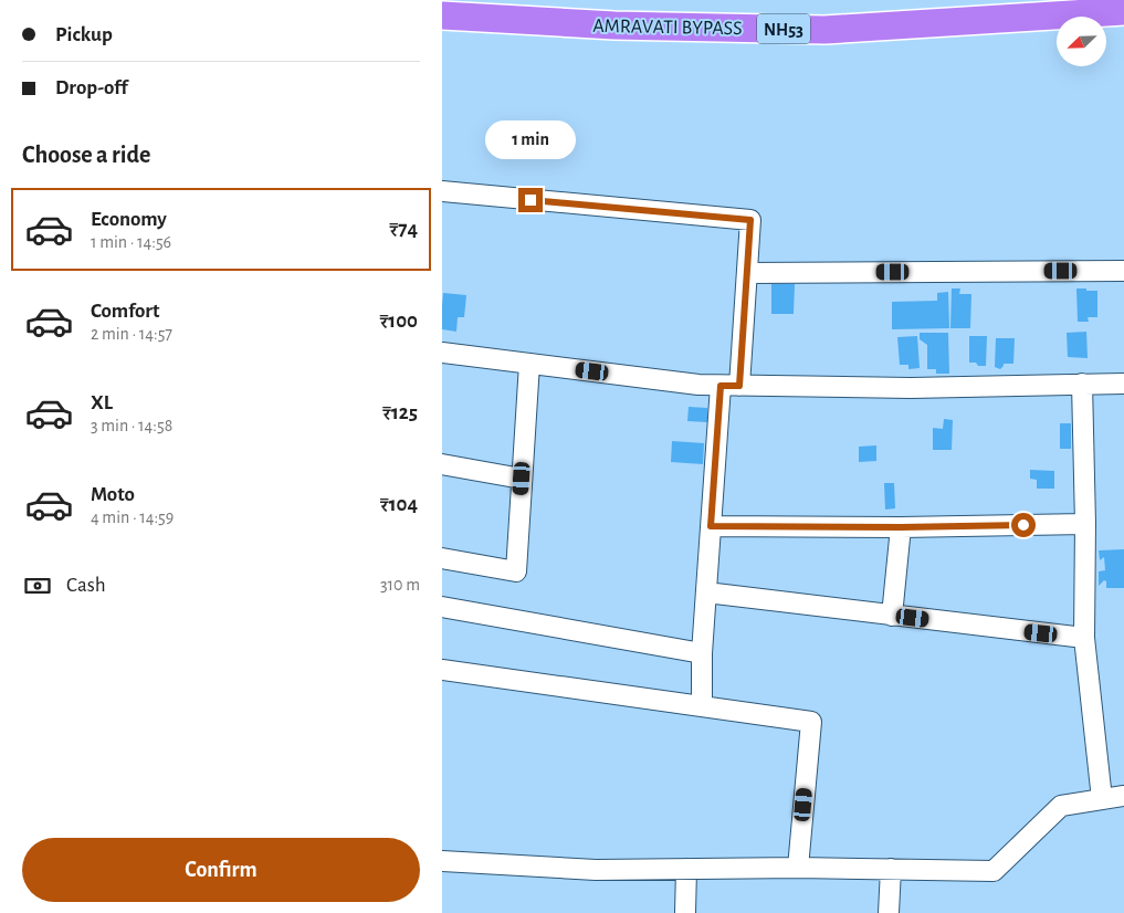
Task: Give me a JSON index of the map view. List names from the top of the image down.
{
  "streets": {
    "highway": ["AMRAVATI BYPASS", "NH53"]
  },
  "north": "bottom left",
  "page": {
    "banner": ["Pickup", "Drop-off"],
    "bubble": "1 min",
    "heading": "Choose a ride",
    "list": [
      {
        "name": "Economy",
        "note": "1 min · 14:56",
        "value": "₹74"
      },
      {
        "name": "Comfort",
        "note": "2 min · 14:57",
        "value": "₹100"
      },
      {
        "name": "XL",
        "note": "3 min · 14:58",
        "value": "₹125"
      },
      {
        "name": "Moto",
        "note": "4 min · 14:59",
        "value": "₹104"
      }
    ],
    "pay": ["Cash", "310 m"],
    "buttons": "Confirm"
  }
}
